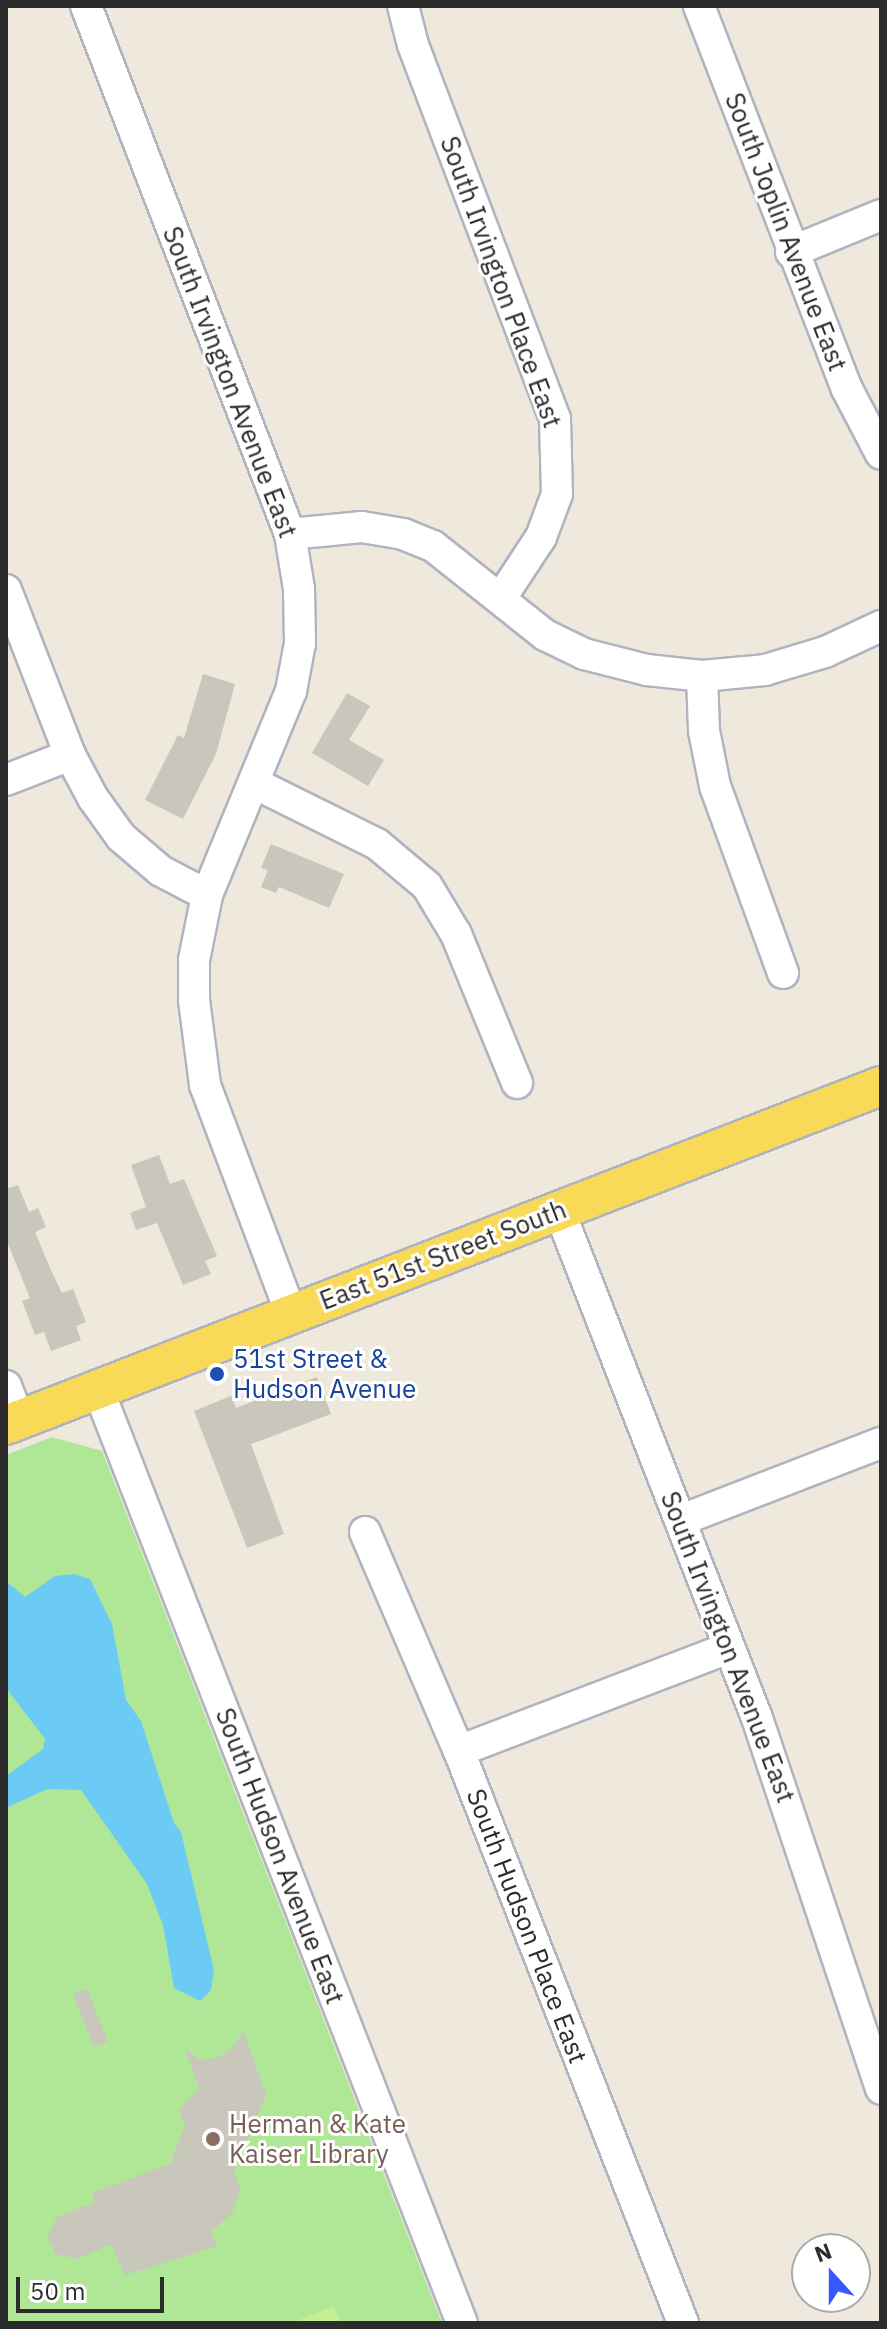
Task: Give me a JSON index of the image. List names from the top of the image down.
{
  "streets": {
    "main road": ["East 51st Street South"],
    "street": [
      "South Joplin Avenue East",
      "South Irvington Place East",
      "South Irvington Avenue East",
      "South Hudson Avenue East",
      "South Hudson Place East"
    ]
  },
  "crossings": [
    ["South Irvington Avenue East", "East 51st Street South"],
    ["East 51st Street South", "South Hudson Avenue East"]
  ],
  "places": ["51st Street & Hudson Avenue", "Herman & Kate Kaiser Library"],
  "scale_bar": "50 m",
  "north": "top"
}
